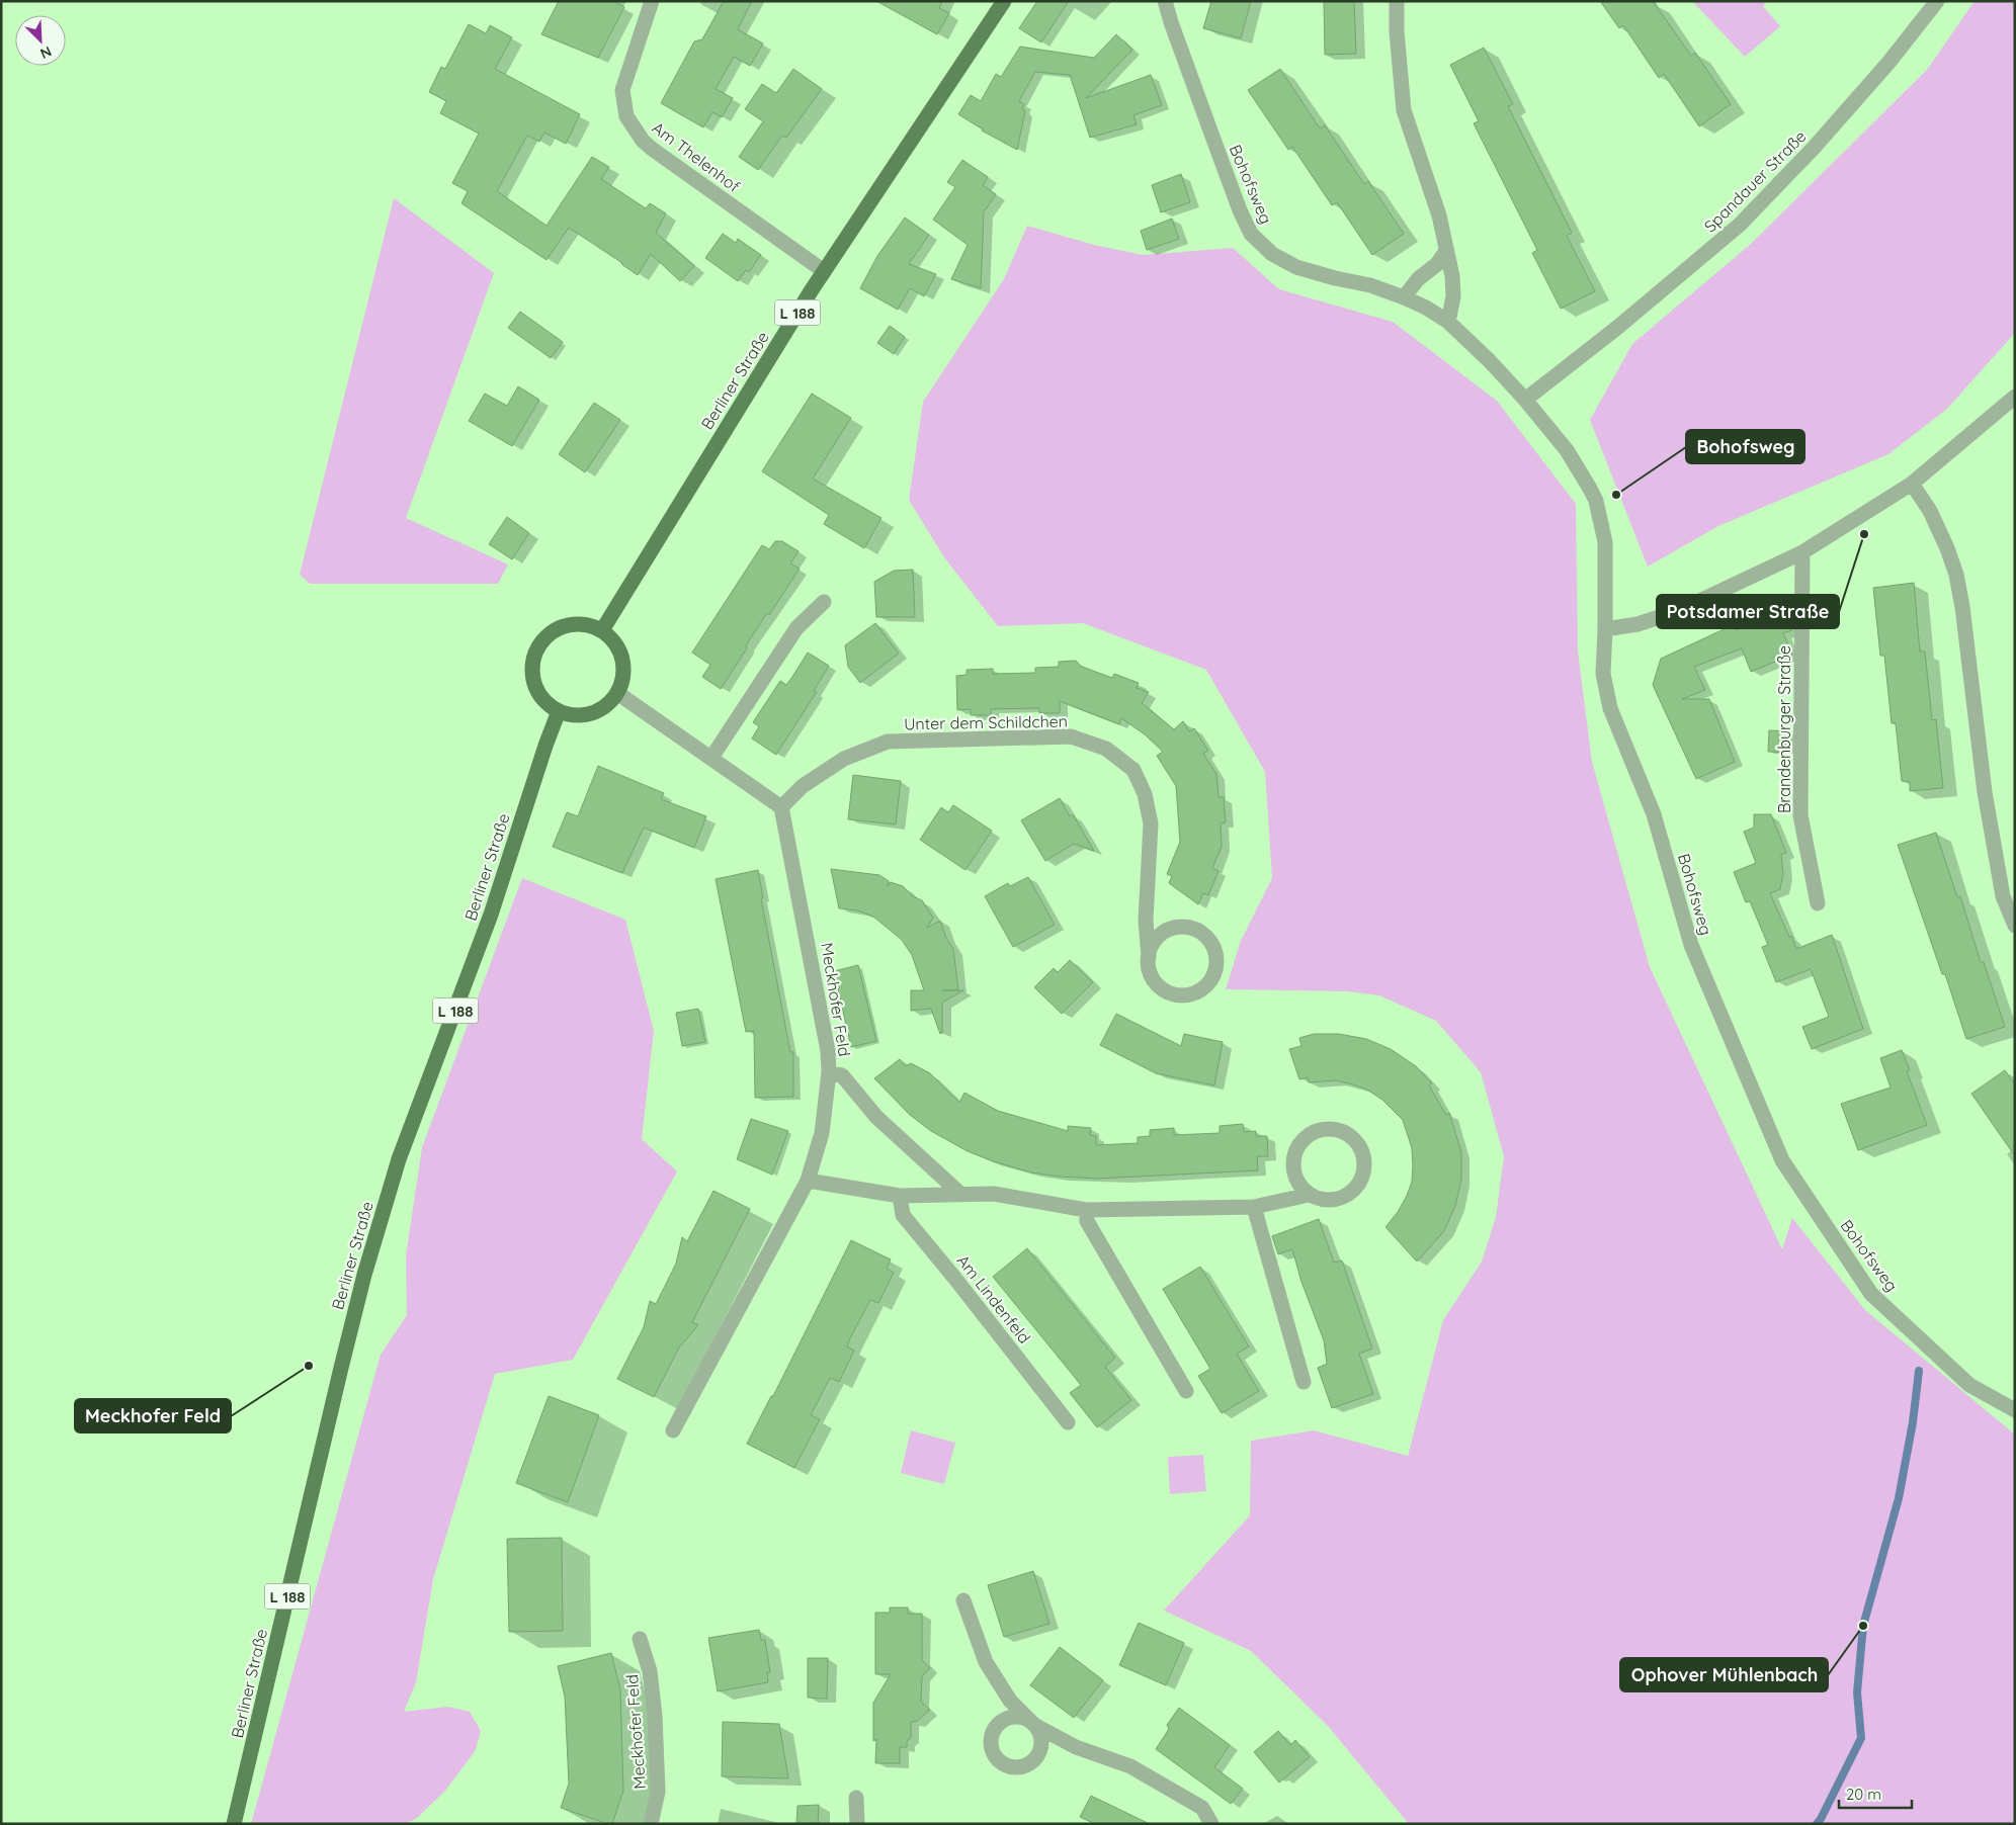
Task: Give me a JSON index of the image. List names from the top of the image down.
{
  "streets": {
    "main road": ["L 188", "Berliner Straße"],
    "street": [
      "Am Thelenhof",
      "Spandauer Straße",
      "Bohofsweg",
      "Unter dem Schildchen",
      "Brandenburger Straße",
      "Meckhofer Feld",
      "Am Lindenfeld"
    ]
  },
  "crossings": [
    ["Am Thelenhof", "Berliner Straße"],
    ["Spandauer Straße", "Bohofsweg"],
    ["Unter dem Schildchen", "Meckhofer Feld"]
  ],
  "places": [
    "Bohofsweg",
    "Potsdamer Straße",
    "Meckhofer Feld",
    "Ophover Mühlenbach"
  ],
  "scale_bar": "20 m",
  "north": "bottom right"
}
